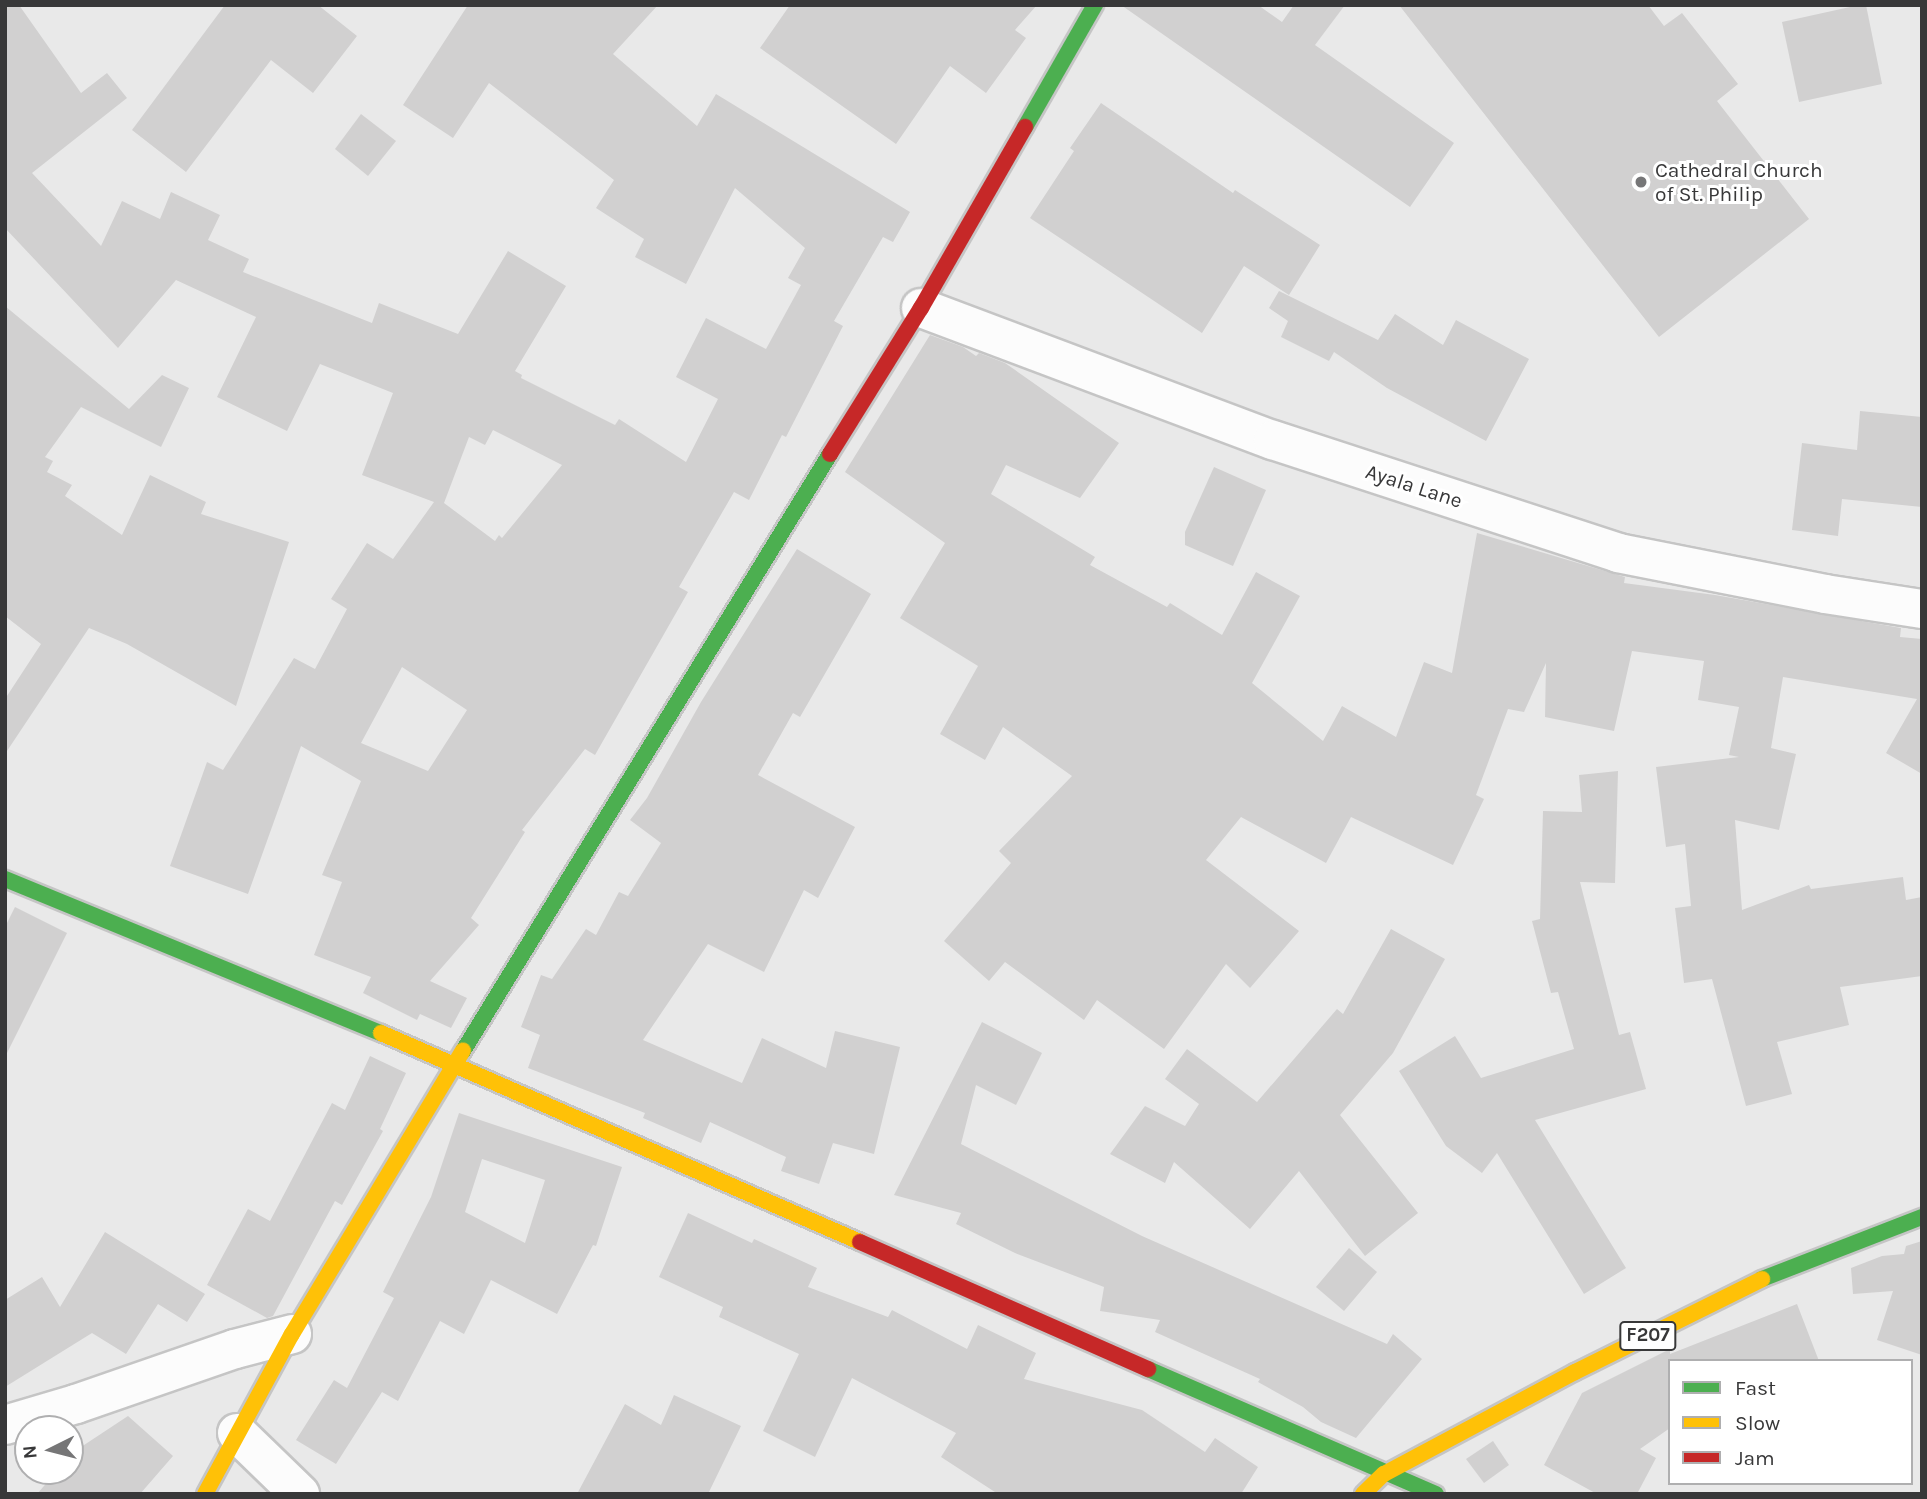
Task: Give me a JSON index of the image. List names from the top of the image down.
{
  "streets": {
    "street": ["Ayala Lane", "F207"]
  },
  "places": ["Cathedral Church of St. Philip"],
  "legend": ["Fast", "Slow", "Jam"],
  "north": "left"
}
